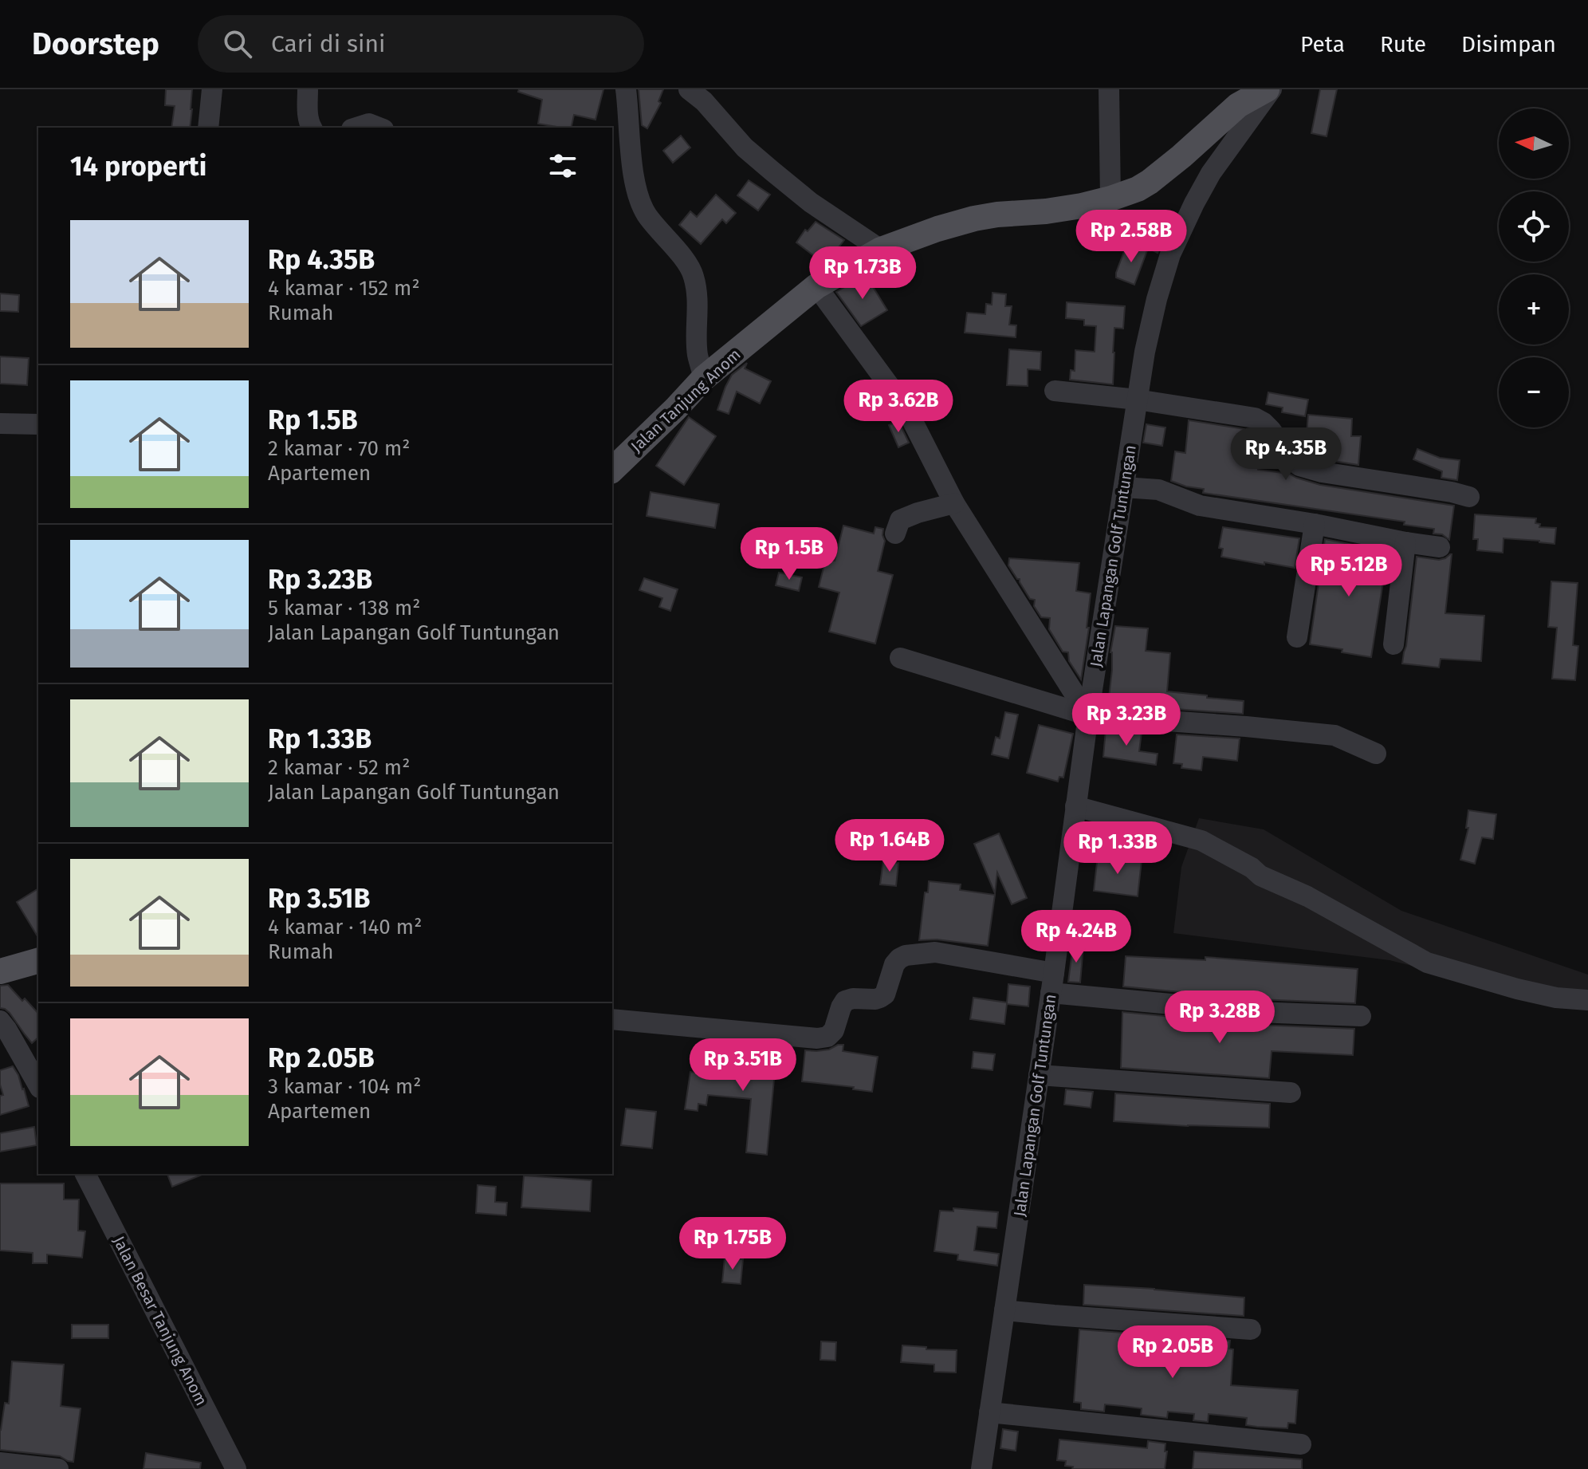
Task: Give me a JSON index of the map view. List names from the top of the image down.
{
  "streets": {
    "main road": ["Jalan Tanjung Anom"],
    "street": ["Jalan Lapangan Golf Tuntungan", "Jalan Besar Tanjung Anom"]
  },
  "north": "left",
  "page": {
    "header": "Doorstep",
    "search": "Cari di sini",
    "nav": ["Peta", "Rute", "Disimpan"],
    "map_buttons": ["+", "−"],
    "heading": "14 properti",
    "list": [
      {
        "name": "Rp 4.35B",
        "note": "4 kamar · 152 m² · Rumah"
      },
      {
        "name": "Rp 1.5B",
        "note": "2 kamar · 70 m² · Apartemen"
      },
      {
        "name": "Rp 3.23B",
        "note": "5 kamar · 138 m² · Jalan Lapangan Golf Tuntungan"
      },
      {
        "name": "Rp 1.33B",
        "note": "2 kamar · 52 m² · Jalan Lapangan Golf Tuntungan"
      },
      {
        "name": "Rp 3.51B",
        "note": "4 kamar · 140 m² · Rumah"
      },
      {
        "name": "Rp 2.05B",
        "note": "3 kamar · 104 m² · Apartemen"
      }
    ],
    "price": [
      "Rp 2.58B",
      "Rp 1.73B",
      "Rp 3.62B",
      "Rp 4.35B",
      "Rp 1.5B",
      "Rp 5.12B",
      "Rp 3.23B",
      "Rp 1.64B",
      "Rp 1.33B",
      "Rp 4.24B",
      "Rp 3.28B",
      "Rp 3.51B",
      "Rp 1.75B",
      "Rp 2.05B"
    ]
  }
}
